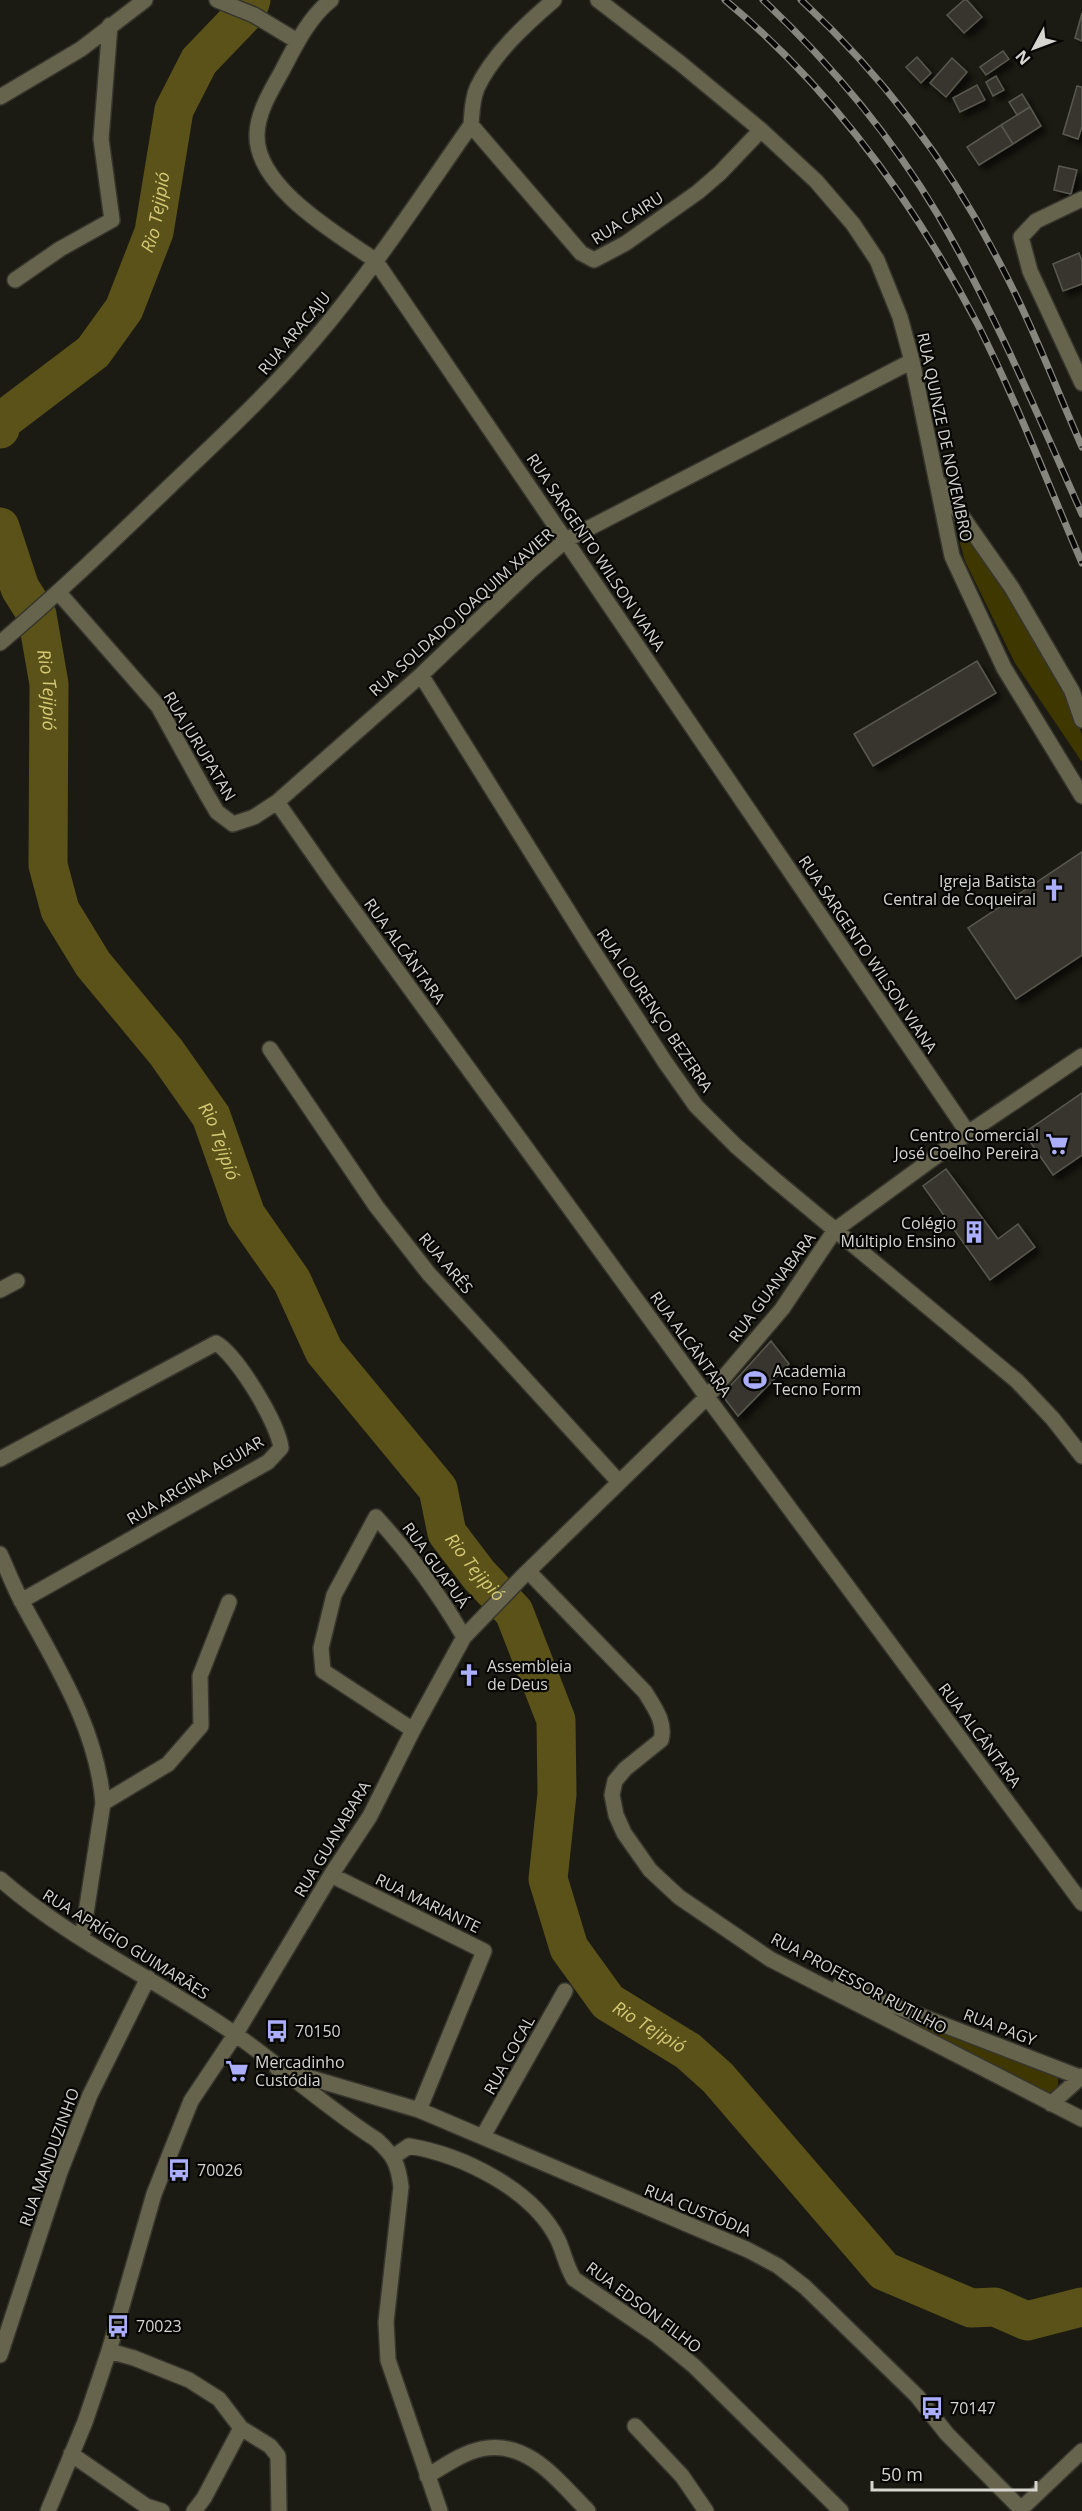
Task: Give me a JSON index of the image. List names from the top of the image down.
{
  "streets": {
    "street": [
      "RUA CAIRU",
      "RUA ARACAJU",
      "RUA QUINZE DE NOVEMBRO",
      "RUA SARGENTO WILSON VIANA",
      "RUA SOLDADO JOAQUIM XAVIER",
      "RUA JURUPATAN",
      "RUA ALCÂNTARA",
      "RUA LOURENÇO BEZERRA",
      "RUA ARÊS",
      "RUA GUANABARA",
      "RUA ARGINA AGUIAR",
      "RUA GUAPUÁ",
      "RUA MARIANTE",
      "RUA APRÍGIO GUIMARÃES",
      "RUA PROFESSOR RUTILHO",
      "RUA PAGY",
      "RUA COCAL",
      "RUA MANDUZINHO",
      "RUA CUSTÓDIA",
      "RUA EDSON FILHO"
    ]
  },
  "crossings": [
    ["RUA CAIRU", "RUA ARACAJU"],
    ["RUA CAIRU", "RUA QUINZE DE NOVEMBRO"],
    ["RUA ARACAJU", "RUA SARGENTO WILSON VIANA"],
    ["RUA ARACAJU", "RUA JURUPATAN"],
    ["RUA QUINZE DE NOVEMBRO", "RUA SOLDADO JOAQUIM XAVIER"],
    ["RUA SARGENTO WILSON VIANA", "RUA SOLDADO JOAQUIM XAVIER"],
    ["RUA SARGENTO WILSON VIANA", "RUA GUANABARA"],
    ["RUA SOLDADO JOAQUIM XAVIER", "RUA JURUPATAN"],
    ["RUA SOLDADO JOAQUIM XAVIER", "RUA ALCÂNTARA"],
    ["RUA SOLDADO JOAQUIM XAVIER", "RUA LOURENÇO BEZERRA"],
    ["RUA JURUPATAN", "RUA ALCÂNTARA"],
    ["RUA ALCÂNTARA", "RUA GUANABARA"],
    ["RUA LOURENÇO BEZERRA", "RUA GUANABARA"],
    ["RUA ARÊS", "RUA GUANABARA"],
    ["RUA GUANABARA", "RUA GUAPUÁ"],
    ["RUA GUANABARA", "RUA MARIANTE"],
    ["RUA GUANABARA", "RUA APRÍGIO GUIMARÃES"],
    ["RUA GUANABARA", "RUA PROFESSOR RUTILHO"],
    ["RUA MARIANTE", "RUA CUSTÓDIA"],
    ["RUA APRÍGIO GUIMARÃES", "RUA MANDUZINHO"],
    ["RUA APRÍGIO GUIMARÃES", "RUA CUSTÓDIA"],
    ["RUA APRÍGIO GUIMARÃES", "RUA EDSON FILHO"],
    ["RUA PROFESSOR RUTILHO", "RUA PAGY"],
    ["RUA COCAL", "RUA CUSTÓDIA"]
  ],
  "water": ["Rio Tejipió"],
  "places": {
    "church": ["Igreja Batista Central de Coqueiral", "Assembleia de Deus"],
    "supermarket": ["Centro Comercial José Coelho Pereira", "Mercadinho Custódia"],
    "building": ["Colégio Múltiplo Ensino"],
    "sports": ["Academia Tecno Form"],
    "bus stop": [
      "70150",
      "70026",
      "70023",
      "70147"
    ]
  },
  "scale_bar": "50 m",
  "north": "bottom left"
}
